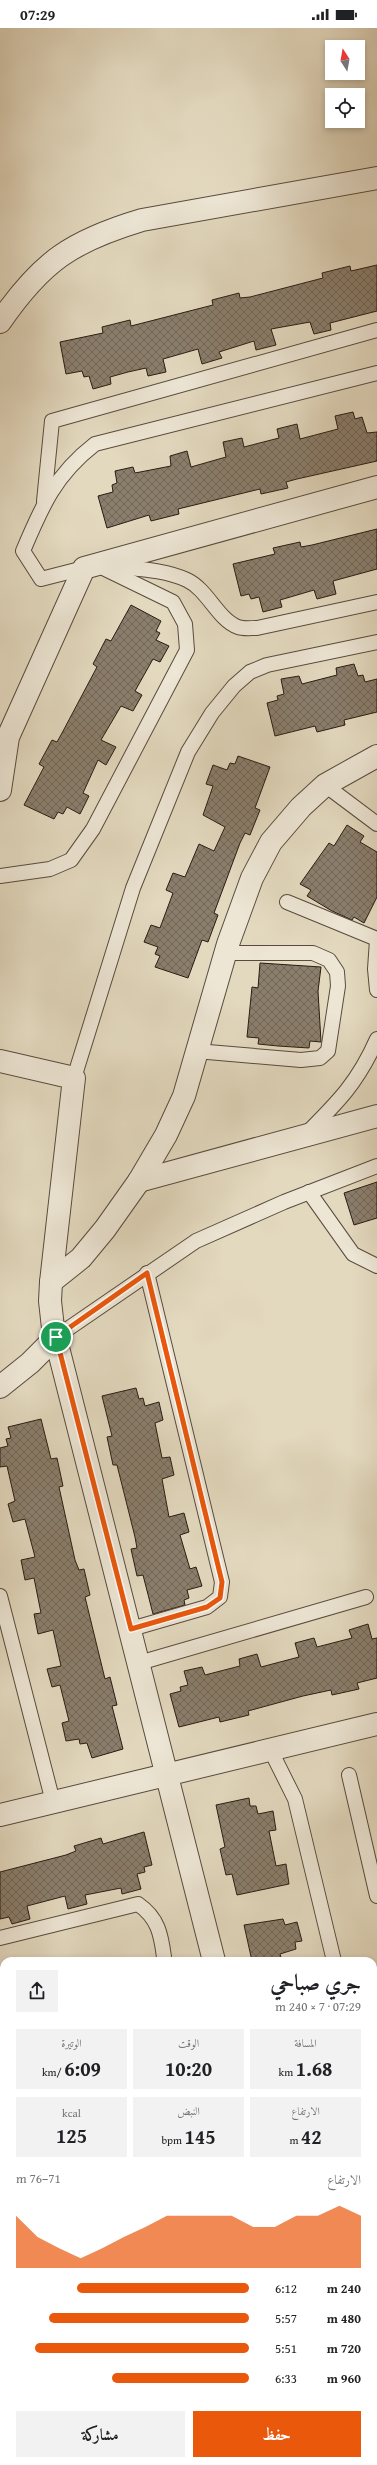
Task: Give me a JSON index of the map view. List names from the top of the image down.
{
  "north": "top",
  "page": {
    "status": "07:29",
    "heading": ["جري صباحي", "07:29 · 7 × 240 m"],
    "stats": [
      ["المسافة", "1.68 km"],
      ["الوقت", "10:20"],
      ["الوتيرة", "6:09 /km"],
      ["الارتفاع", "42 m"],
      ["النبض", "145 bpm"],
      ["kcal", "125"]
    ],
    "chart": ["الارتفاع", "71–76 m"],
    "list": [
      {
        "name": "240 m",
        "note": "6:12"
      },
      {
        "name": "480 m",
        "note": "5:57"
      },
      {
        "name": "720 m",
        "note": "5:51"
      },
      {
        "name": "960 m",
        "note": "6:33"
      }
    ],
    "buttons": ["حفظ", "مشاركة"]
  }
}
